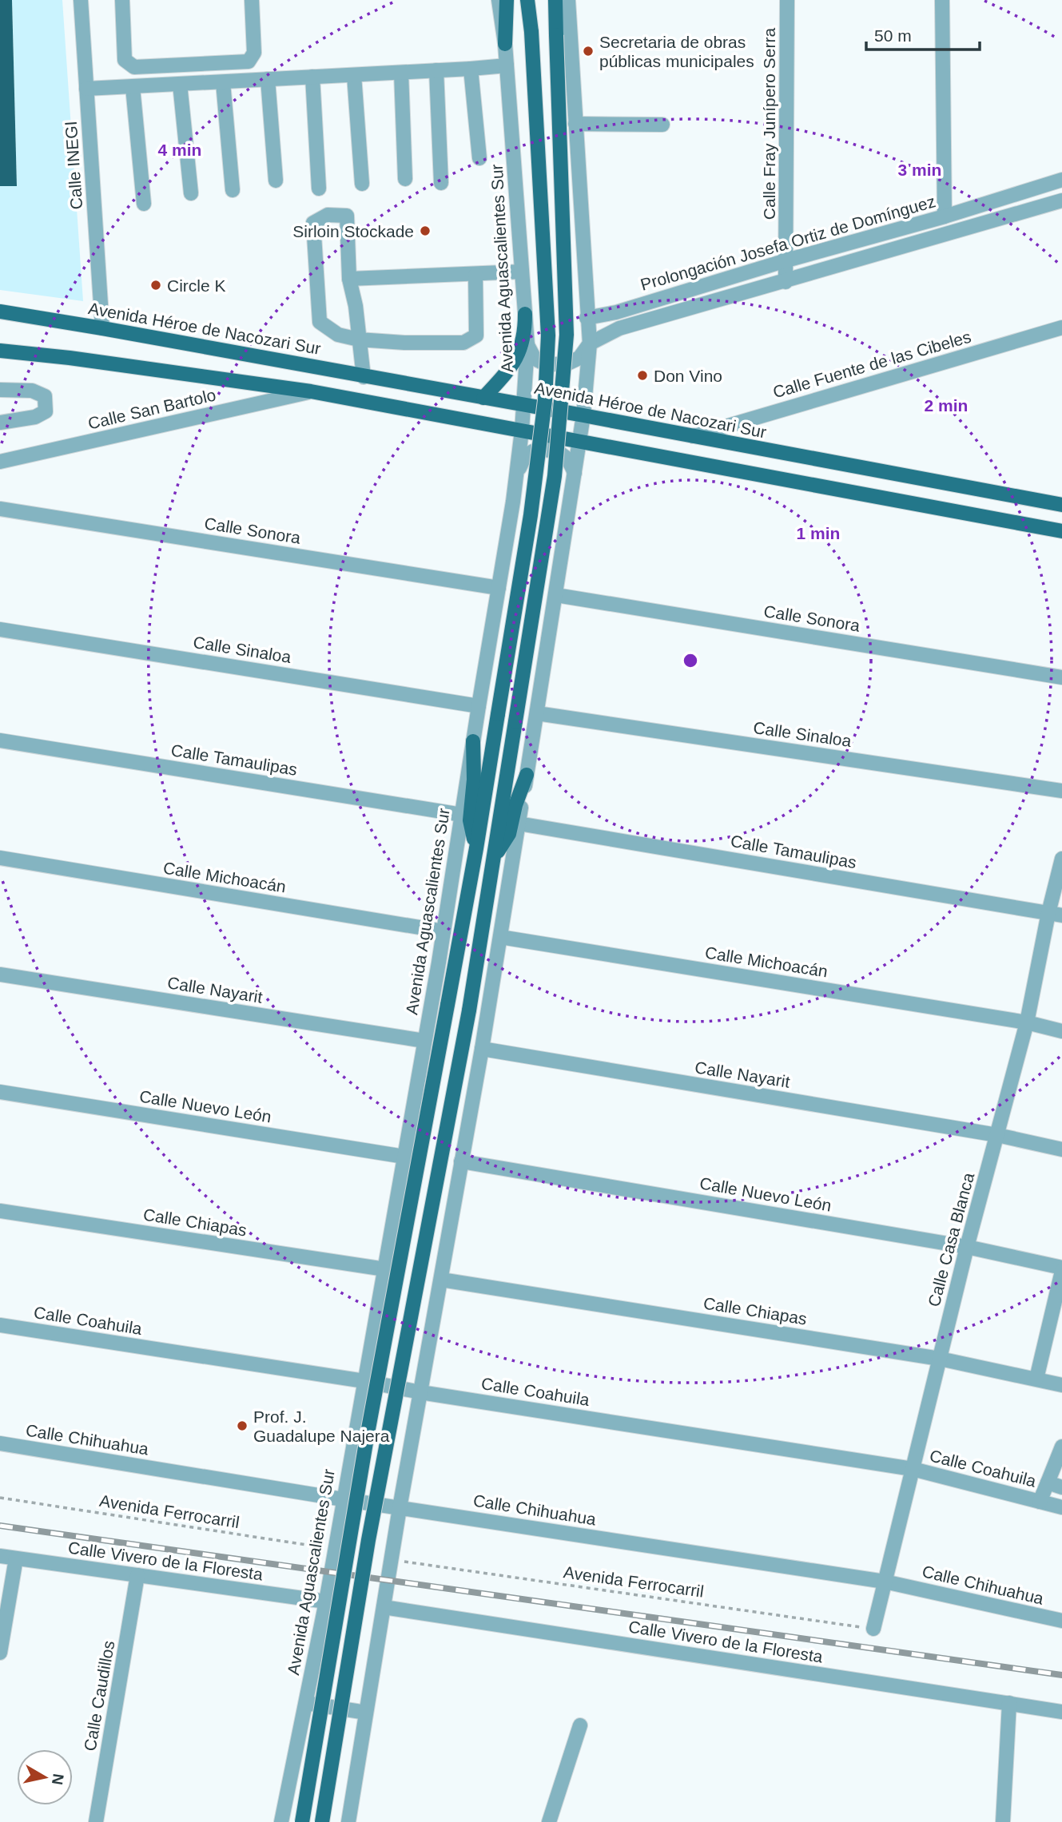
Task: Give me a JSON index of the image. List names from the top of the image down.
{
  "streets": {
    "main road": ["Avenida Aguascalientes Sur", "Avenida Héroe de Nacozari Sur"],
    "street": [
      "Calle Fray Junípero Serra",
      "Calle INEGI",
      "Prolongación Josefa Ortiz de Domínguez",
      "Calle Fuente de las Cibeles",
      "Calle San Bartolo",
      "Calle Sonora",
      "Calle Sinaloa",
      "Calle Tamaulipas",
      "Calle Michoacán",
      "Calle Nayarit",
      "Calle Nuevo León",
      "Calle Chiapas",
      "Calle Casa Blanca",
      "Calle Coahuila",
      "Calle Chihuahua",
      "Calle Vivero de la Floresta",
      "Calle Caudillos"
    ],
    "path": ["Avenida Ferrocarril"]
  },
  "crossings": [
    ["Calle Fray Junípero Serra", "Prolongación Josefa Ortiz de Domínguez"],
    ["Calle INEGI", "Avenida Héroe de Nacozari Sur"],
    ["Avenida Aguascalientes Sur", "Avenida Héroe de Nacozari Sur"],
    ["Avenida Aguascalientes Sur", "Calle Sonora"],
    ["Avenida Aguascalientes Sur", "Calle Sinaloa"],
    ["Avenida Aguascalientes Sur", "Calle Tamaulipas"],
    ["Avenida Aguascalientes Sur", "Calle Michoacán"],
    ["Avenida Aguascalientes Sur", "Calle Nayarit"],
    ["Avenida Aguascalientes Sur", "Calle Nuevo León"],
    ["Avenida Aguascalientes Sur", "Calle Chiapas"],
    ["Avenida Aguascalientes Sur", "Calle Coahuila"],
    ["Avenida Aguascalientes Sur", "Calle Chihuahua"],
    ["Avenida Aguascalientes Sur", "Avenida Ferrocarril"],
    ["Avenida Aguascalientes Sur", "Calle Vivero de la Floresta"],
    ["Avenida Héroe de Nacozari Sur", "Calle Fuente de las Cibeles"],
    ["Calle Tamaulipas", "Calle Casa Blanca"],
    ["Calle Michoacán", "Calle Casa Blanca"],
    ["Calle Nayarit", "Calle Casa Blanca"],
    ["Calle Nuevo León", "Calle Casa Blanca"],
    ["Calle Chiapas", "Calle Casa Blanca"],
    ["Calle Casa Blanca", "Calle Coahuila"],
    ["Calle Casa Blanca", "Calle Chihuahua"],
    ["Calle Casa Blanca", "Avenida Ferrocarril"],
    ["Calle Vivero de la Floresta", "Calle Caudillos"]
  ],
  "places": [
    "Secretaria de obras públicas municipales",
    "Sirloin Stockade",
    "Circle K",
    "Don Vino",
    "Prof. J. Guadalupe Najera"
  ],
  "scale_bar": "50 m",
  "north": "right",
  "rings": [
    "4 min",
    "3 min",
    "2 min",
    "1 min"
  ]
}
